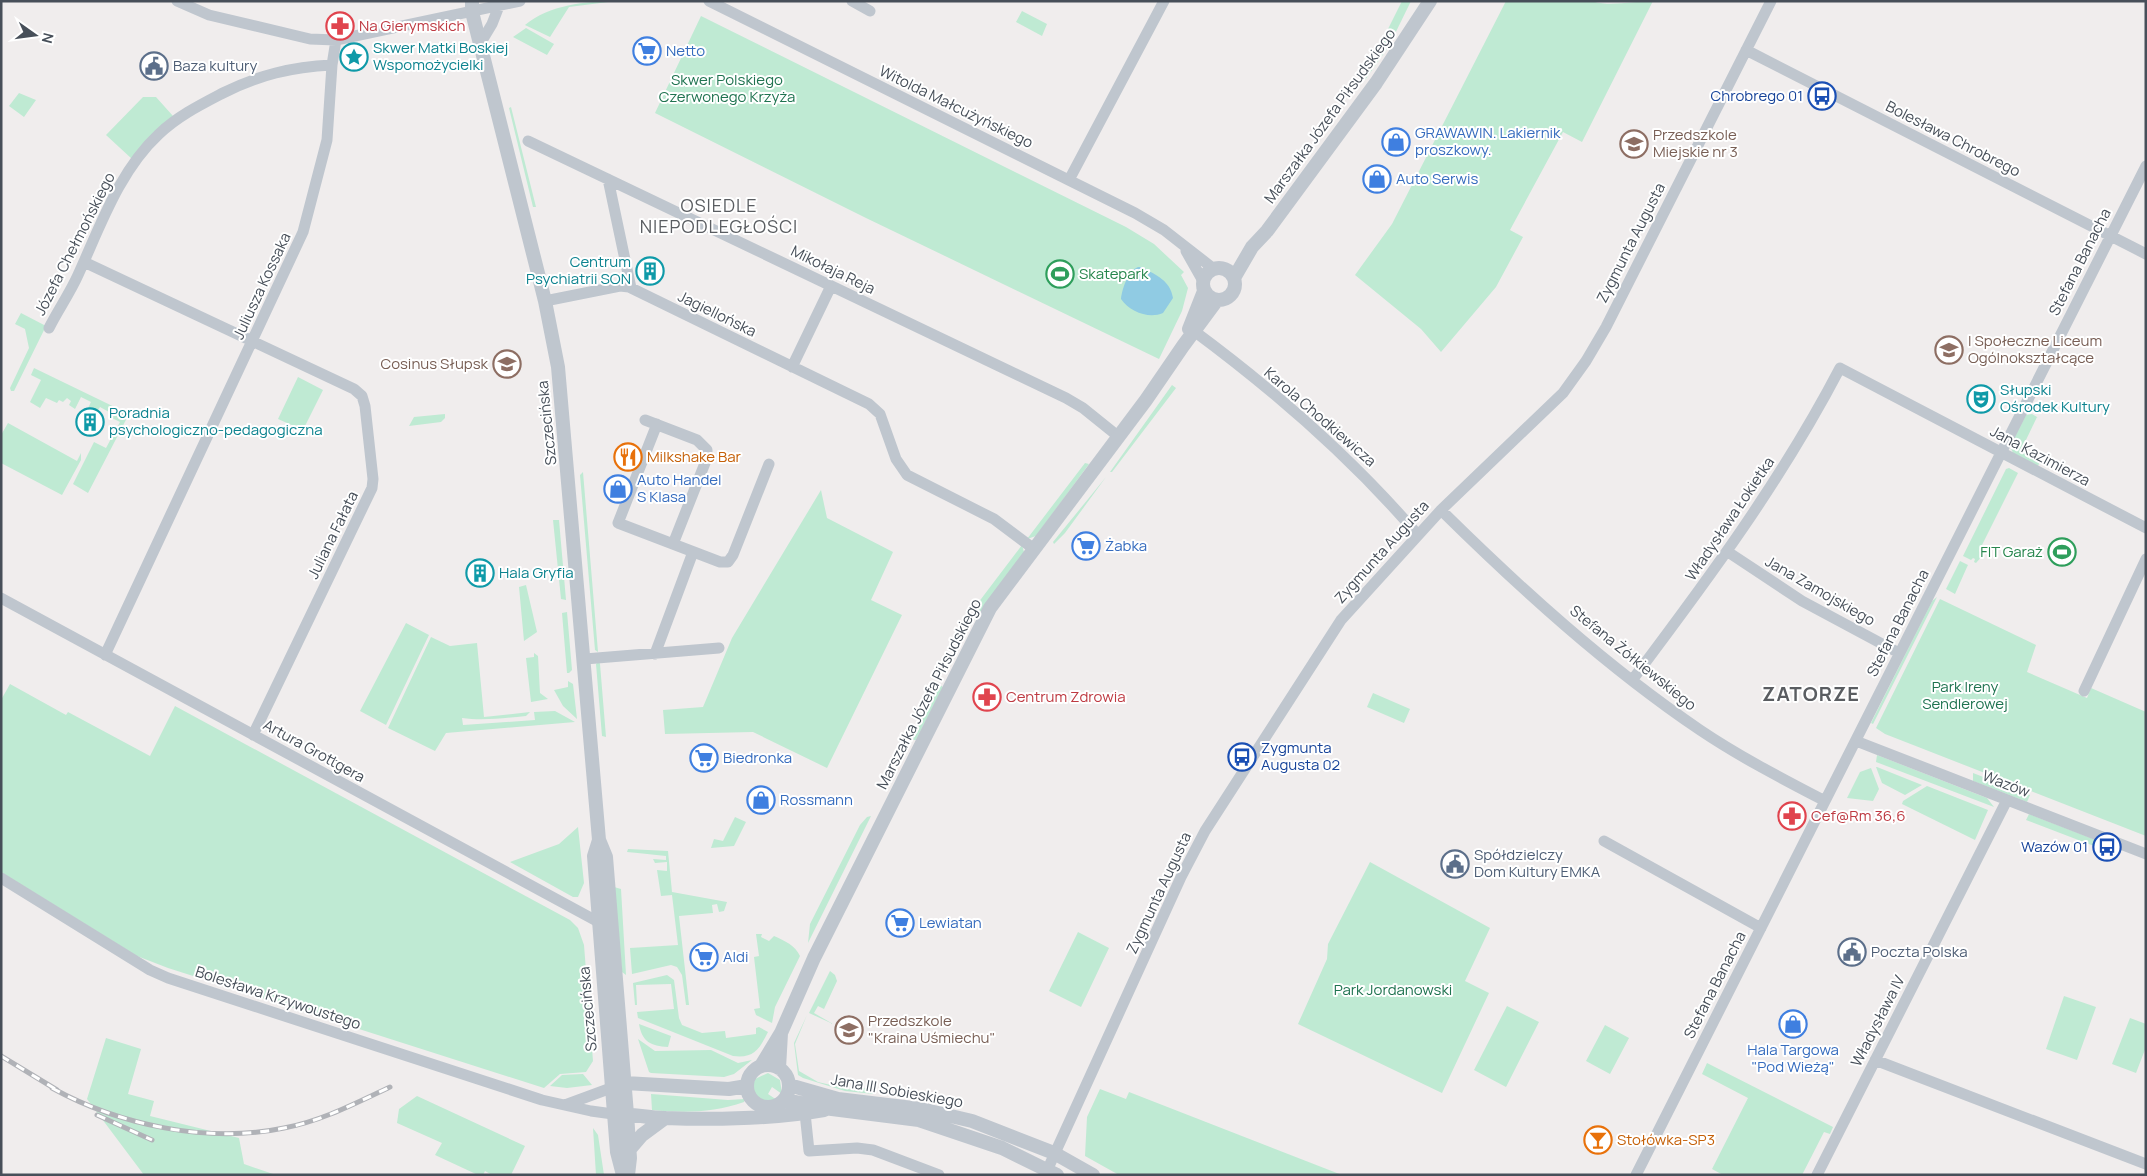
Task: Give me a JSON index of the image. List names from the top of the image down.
{
  "streets": {
    "street": [
      "Witolda Małcużyńskiego",
      "Marszałka Józefa Piłsudskiego",
      "Bolesława Chrobrego",
      "Zygmunta Augusta",
      "Józefa Chełmońskiego",
      "Stefana Banacha",
      "Mikołaja Reja",
      "Juliusza Kossaka",
      "Jagiellońska",
      "Karola Chodkiewicza",
      "Szczecińska",
      "Jana Kazimierza",
      "Władysława Łokietka",
      "Juliana Fałata",
      "Jana Zamojskiego",
      "Stefana Żółkiewskiego",
      "Artura Grottgera",
      "Wazów",
      "Bolesława Krzywoustego",
      "Władysława IV",
      "Jana III Sobieskiego"
    ]
  },
  "crossings": [
    ["Witolda Małcużyńskiego", "Marszałka Józefa Piłsudskiego"],
    ["Marszałka Józefa Piłsudskiego", "Mikołaja Reja"],
    ["Marszałka Józefa Piłsudskiego", "Jagiellońska"],
    ["Marszałka Józefa Piłsudskiego", "Karola Chodkiewicza"],
    ["Marszałka Józefa Piłsudskiego", "Jana III Sobieskiego"],
    ["Bolesława Chrobrego", "Zygmunta Augusta"],
    ["Bolesława Chrobrego", "Stefana Banacha"],
    ["Zygmunta Augusta", "Karola Chodkiewicza"],
    ["Zygmunta Augusta", "Stefana Żółkiewskiego"],
    ["Zygmunta Augusta", "Jana III Sobieskiego"],
    ["Józefa Chełmońskiego", "Juliusza Kossaka"],
    ["Stefana Banacha", "Jana Kazimierza"],
    ["Stefana Banacha", "Jana Zamojskiego"],
    ["Stefana Banacha", "Stefana Żółkiewskiego"],
    ["Stefana Banacha", "Wazów"],
    ["Juliusza Kossaka", "Juliana Fałata"],
    ["Juliusza Kossaka", "Artura Grottgera"],
    ["Jagiellońska", "Szczecińska"],
    ["Szczecińska", "Artura Grottgera"],
    ["Szczecińska", "Bolesława Krzywoustego"],
    ["Szczecińska", "Jana III Sobieskiego"],
    ["Jana Kazimierza", "Władysława Łokietka"],
    ["Władysława Łokietka", "Jana Zamojskiego"],
    ["Władysława Łokietka", "Stefana Żółkiewskiego"],
    ["Juliana Fałata", "Artura Grottgera"],
    ["Wazów", "Władysława IV"],
    ["Bolesława Krzywoustego", "Jana III Sobieskiego"]
  ],
  "districts": ["OSIEDLE NIEPODLEGŁOŚCI", "ZATORZE"],
  "parks": ["Skwer Polskiego Czerwonego Krzyża", "Park Ireny Sendlerowej", "Park Jordanowski"],
  "places": {
    "pharmacy": ["Na Gierymskich", "Centrum Zdrowia", "Cef@Rm 36,6"],
    "supermarket": [
      "Netto",
      "Żabka",
      "Biedronka",
      "Lewiatan",
      "Aldi"
    ],
    "place": ["Skwer Matki Boskiej Wspomożycielki"],
    "public building": ["Baza kultury", "Spółdzielczy Dom Kultury EMKA", "Poczta Polska"],
    "bus stop": ["Chrobrego 01", "Zygmunta Augusta 02", "Wazów 01"],
    "shop": [
      "GRAWAWIN. Lakiernik proszkowy.",
      "Auto Serwis",
      "Auto Handel S Klasa",
      "Rossmann",
      "Hala Targowa \"Pod Wieżą\""
    ],
    "school or university": [
      "Przedszkole Miejskie nr 3",
      "I Społeczne Liceum Ogólnokształcące",
      "Cosinus Słupsk",
      "Przedszkole \"Kraina Uśmiechu\""
    ],
    "building": ["Centrum Psychiatrii SON", "Poradnia psychologiczno-pedagogiczna", "Hala Gryfia"],
    "sports": ["Skatepark", "FIT Garaż"],
    "theatre": ["Słupski Ośrodek Kultury"],
    "restaurant": ["Milkshake Bar"],
    "bar": ["Stołówka-SP3"]
  },
  "north": "right"
}
